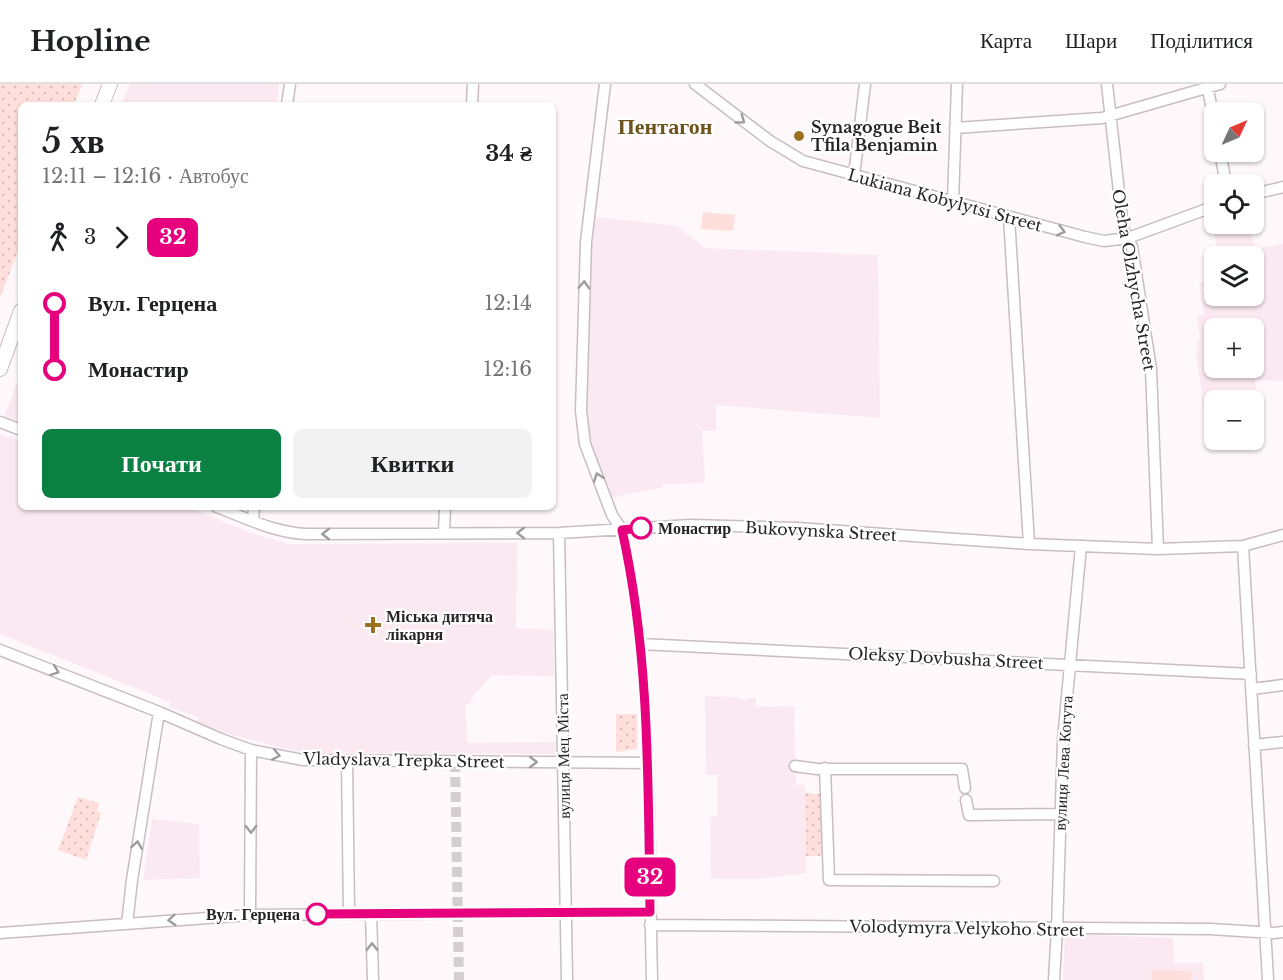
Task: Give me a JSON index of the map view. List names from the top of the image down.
{
  "streets": {
    "street": [
      "Lukiana Kobylytsi Street",
      "Oleha Olzhycha Street",
      "Bukovynska Street",
      "Oleksy Dovbusha Street",
      "вулиця Мец Міста",
      "Vladyslava Trepka Street",
      "вулиця Лева Когута",
      "Volodymyra Velykoho Street"
    ]
  },
  "crossings": [
    ["Lukiana Kobylytsi Street", "Oleha Olzhycha Street"],
    ["Oleha Olzhycha Street", "Bukovynska Street"],
    ["Bukovynska Street", "вулиця Мец Міста"],
    ["Bukovynska Street", "вулиця Лева Когута"],
    ["Oleksy Dovbusha Street", "вулиця Лева Когута"],
    ["вулиця Мец Міста", "Vladyslava Trepka Street"],
    ["вулиця Лева Когута", "Volodymyra Velykoho Street"]
  ],
  "one_way": ["Lukiana Kobylytsi Street", "Vladyslava Trepka Street"],
  "districts": ["Пентагон"],
  "places": {
    "other": ["Synagogue Beit Tfila Benjamin", "Монастир", "Вул. Герцена"],
    "health": ["Міська дитяча лікарня"]
  },
  "lines": ["bus line 32"],
  "north": "top right",
  "page": {
    "header": "Hopline",
    "nav": ["Карта", "Шари", "Поділитися"],
    "on_map": "32",
    "map_buttons": ["+", "−"],
    "heading": ["5 хв", "12:11 – 12:16 · Автобус", "34 ₴"],
    "legs": ["3", "32"],
    "list": [
      {
        "name": "Вул. Герцена",
        "value": "12:14"
      },
      {
        "name": "Монастир",
        "value": "12:16"
      }
    ],
    "buttons": ["Почати", "Квитки"]
  }
}
